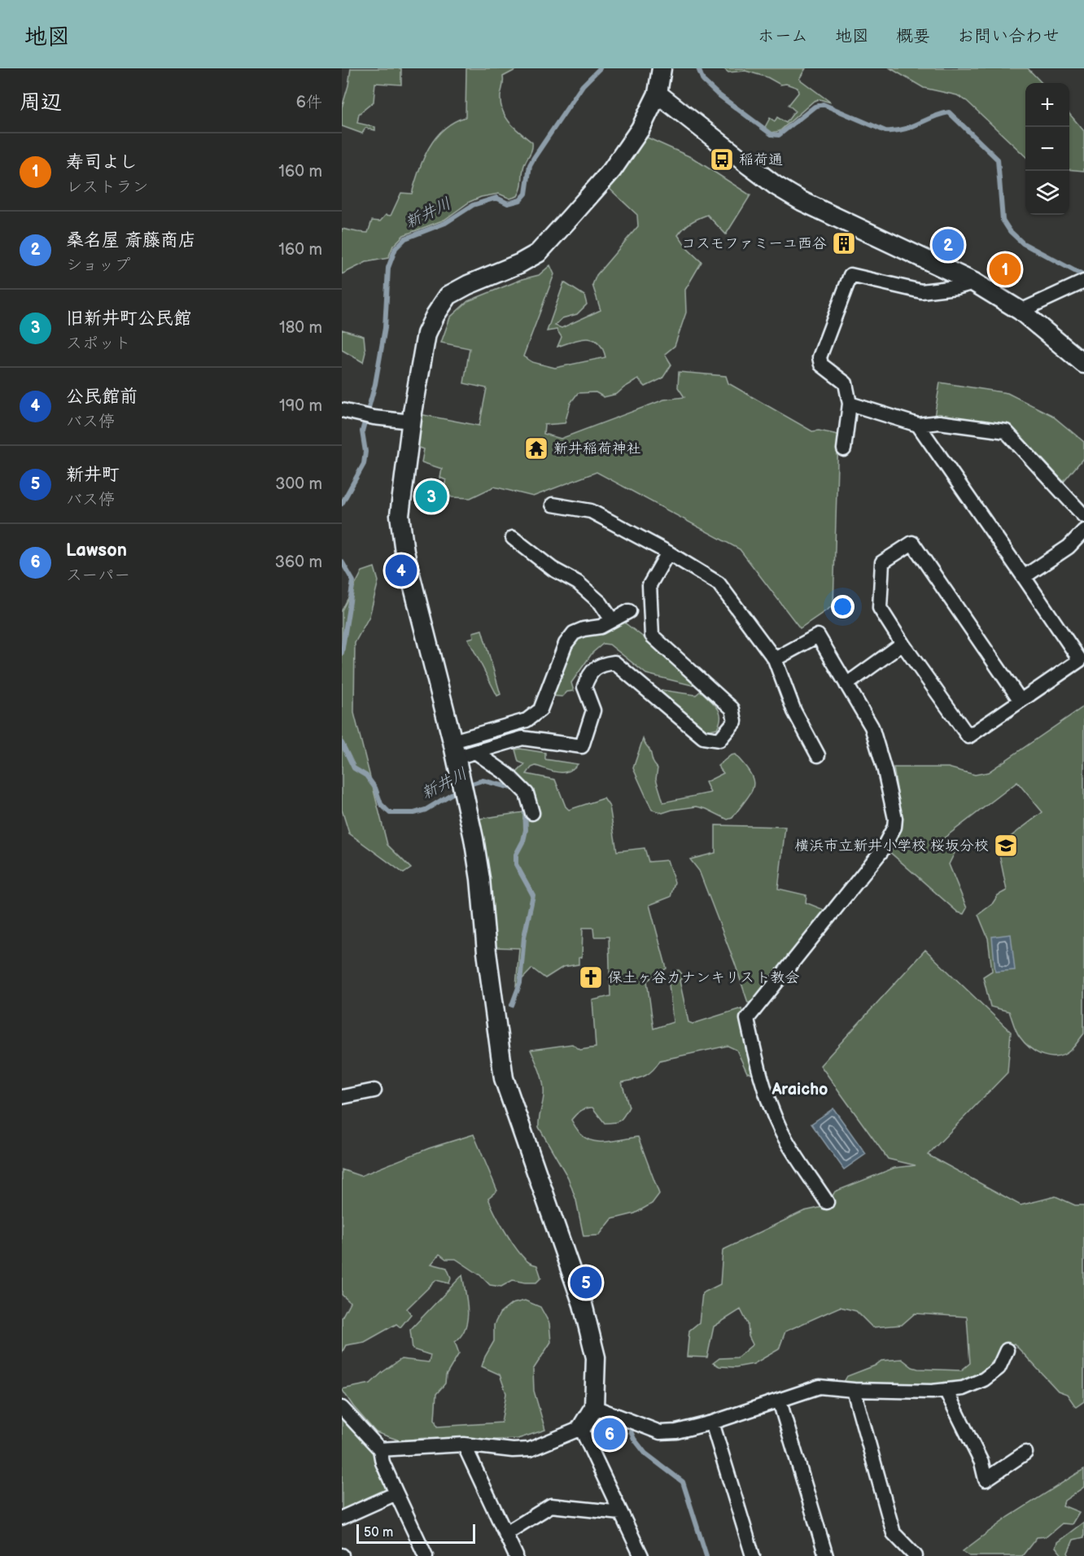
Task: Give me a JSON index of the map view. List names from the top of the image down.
{
  "districts": ["Araicho"],
  "water": ["新井川"],
  "places": {
    "bus stop": ["稲荷通"],
    "building": ["コスモファミーユ西谷"],
    "temple": ["新井稲荷神社"],
    "school or university": ["横浜市立新井小学校 桜坂分校"],
    "church": ["保土ヶ谷カナンキリスト教会"]
  },
  "scale_bar": "50 m",
  "page": {
    "header": "地図",
    "nav": [
      "ホーム",
      "地図",
      "概要",
      "お問い合わせ"
    ],
    "heading": ["周辺", "6件"],
    "map_buttons": ["+", "−"],
    "list": [
      {
        "mark": "1",
        "name": "寿司よし",
        "note": "レストラン",
        "value": "160 m"
      },
      {
        "mark": "2",
        "name": "桑名屋 斎藤商店",
        "note": "ショップ",
        "value": "160 m"
      },
      {
        "mark": "3",
        "name": "旧新井町公民館",
        "note": "スポット",
        "value": "180 m"
      },
      {
        "mark": "4",
        "name": "公民館前",
        "note": "バス停",
        "value": "190 m"
      },
      {
        "mark": "5",
        "name": "新井町",
        "note": "バス停",
        "value": "300 m"
      },
      {
        "mark": "6",
        "name": "Lawson",
        "note": "スーパー",
        "value": "360 m"
      }
    ],
    "pins": [
      "2",
      "1",
      "3",
      "4",
      "5",
      "6"
    ],
    "scale": "50 m"
  }
}
